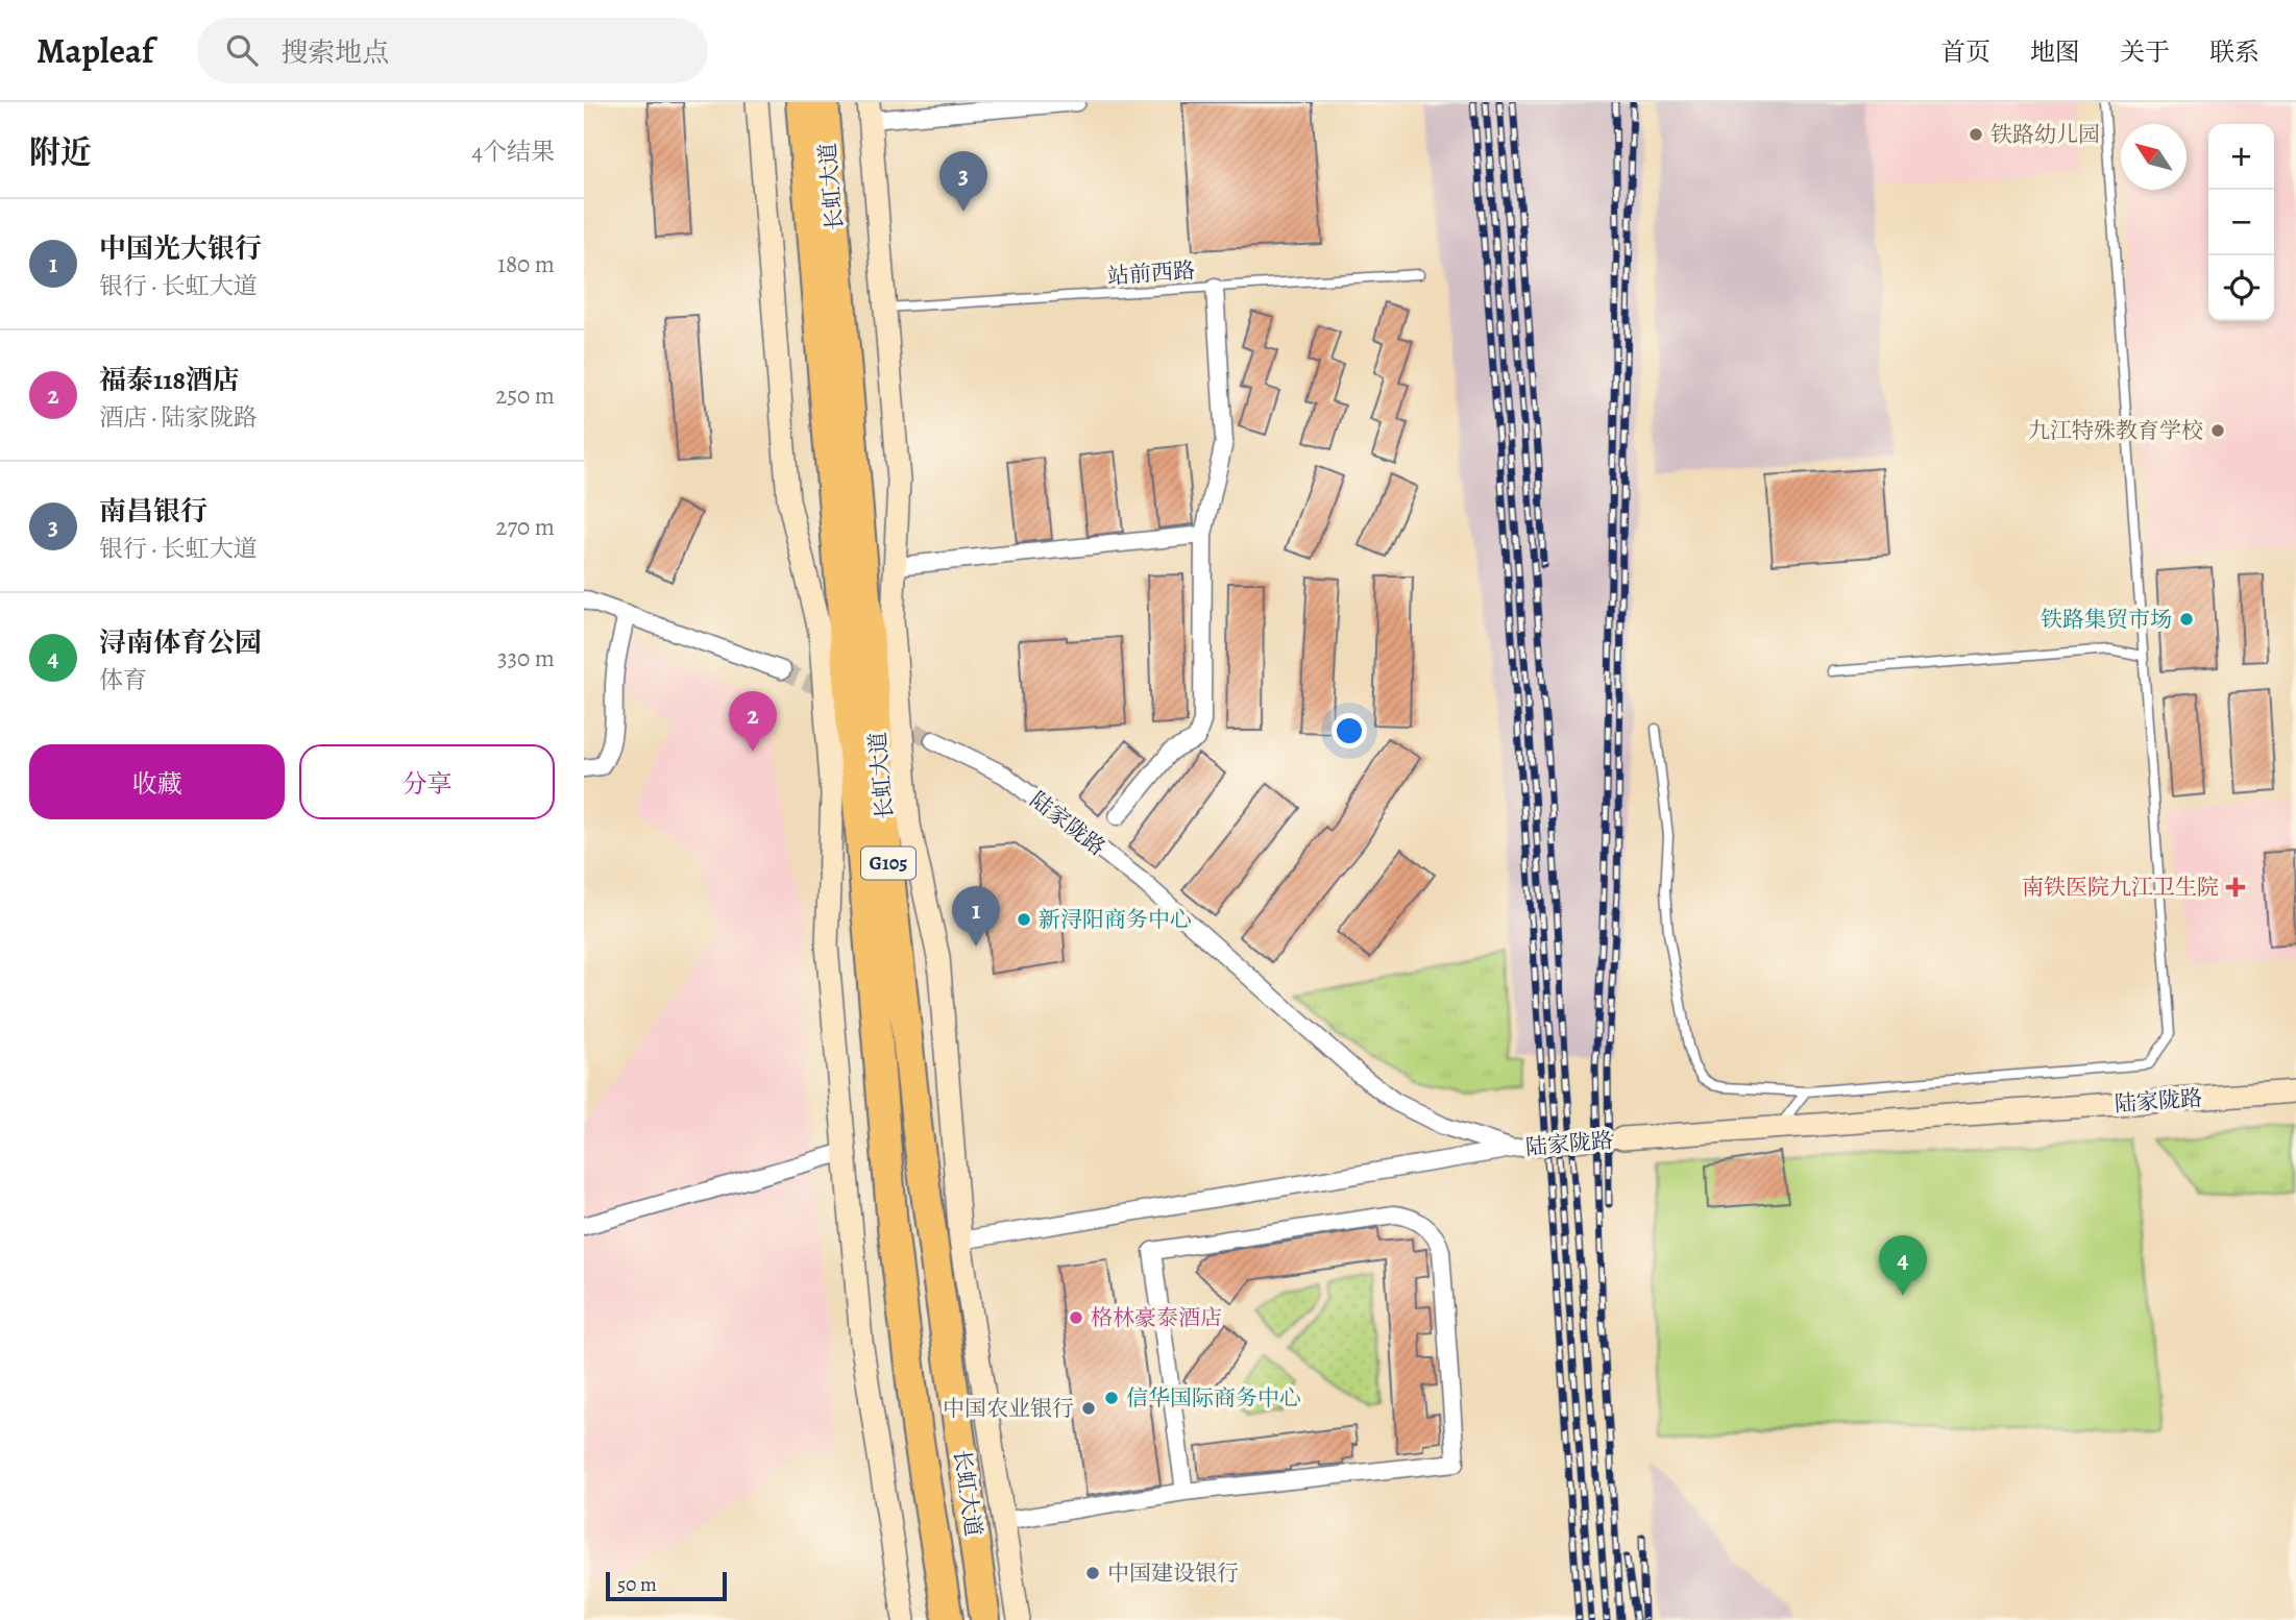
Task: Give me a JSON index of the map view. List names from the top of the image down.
{
  "streets": {
    "highway": ["长虹大道", "G105"],
    "street": ["陆家陇路"],
    "lane": ["站前西路"]
  },
  "places": {
    "other": [
      "铁路幼儿园",
      "九江特殊教育学校",
      "铁路集贸市场",
      "新浔阳商务中心",
      "格林豪泰酒店",
      "信华国际商务中心",
      "中国农业银行",
      "中国建设银行"
    ],
    "health": ["南铁医院九江卫生院"]
  },
  "scale_bar": "50 m",
  "north": "top left",
  "page": {
    "header": "Mapleaf",
    "search": "搜索地点",
    "nav": [
      "首页",
      "地图",
      "关于",
      "联系"
    ],
    "heading": ["附近", "4个结果"],
    "map_buttons": ["+", "−"],
    "pins": [
      "3",
      "2",
      "1",
      "4"
    ],
    "list": [
      {
        "mark": "1",
        "name": "中国光大银行",
        "note": "银行 · 长虹大道",
        "value": "180 m"
      },
      {
        "mark": "2",
        "name": "福泰118酒店",
        "note": "酒店 · 陆家陇路",
        "value": "250 m"
      },
      {
        "mark": "3",
        "name": "南昌银行",
        "note": "银行 · 长虹大道",
        "value": "270 m"
      },
      {
        "mark": "4",
        "name": "浔南体育公园",
        "note": "体育",
        "value": "330 m"
      }
    ],
    "buttons": ["收藏", "分享"],
    "scale": "50 m"
  }
}
